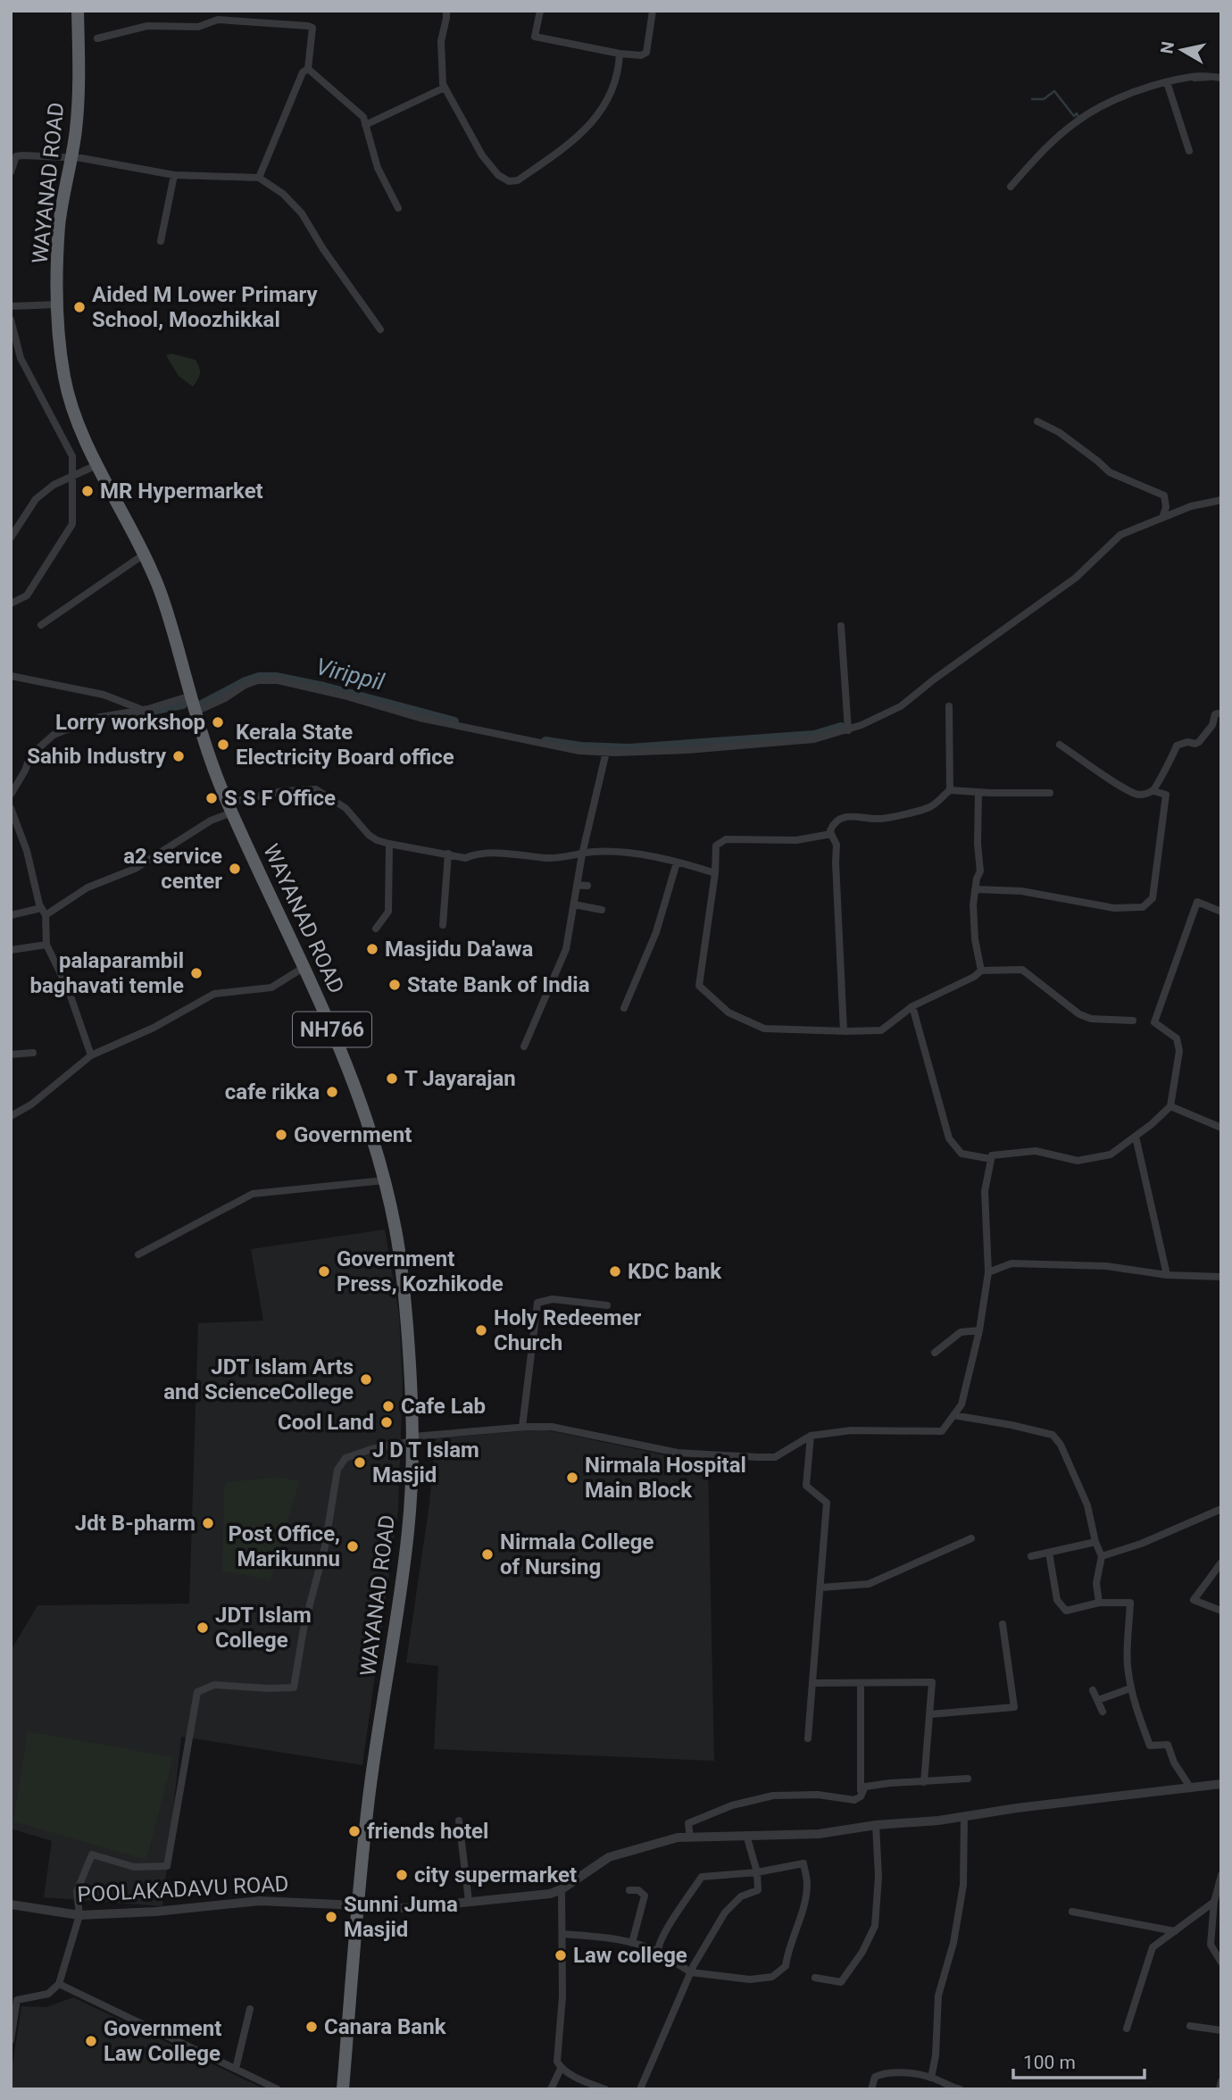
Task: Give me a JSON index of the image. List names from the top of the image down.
{
  "streets": {
    "highway": ["WAYANAD ROAD", "NH766"],
    "street": ["POOLAKADAVU ROAD"]
  },
  "crossings": [
    ["WAYANAD ROAD", "POOLAKADAVU ROAD"]
  ],
  "water": ["Virippil"],
  "places": [
    "Aided M Lower Primary School, Moozhikkal",
    "MR Hypermarket",
    "Lorry workshop",
    "Kerala State Electricity Board office",
    "Sahib Industry",
    "S S F Office",
    "a2 service center",
    "Masjidu Da'awa",
    "palaparambil baghavati temle",
    "State Bank of India",
    "T Jayarajan",
    "cafe rikka",
    "Government",
    "Government Press, Kozhikode",
    "KDC bank",
    "Holy Redeemer Church",
    "JDT Islam Arts and ScienceCollege",
    "Cafe Lab",
    "Cool Land",
    "J D T Islam Masjid",
    "Nirmala Hospital Main Block",
    "Jdt B-pharm",
    "Post Office, Marikunnu",
    "Nirmala College of Nursing",
    "JDT Islam College",
    "friends hotel",
    "city supermarket",
    "Sunni Juma Masjid",
    "Law college",
    "Canara Bank",
    "Government Law College"
  ],
  "scale_bar": "100 m",
  "north": "left"
}
